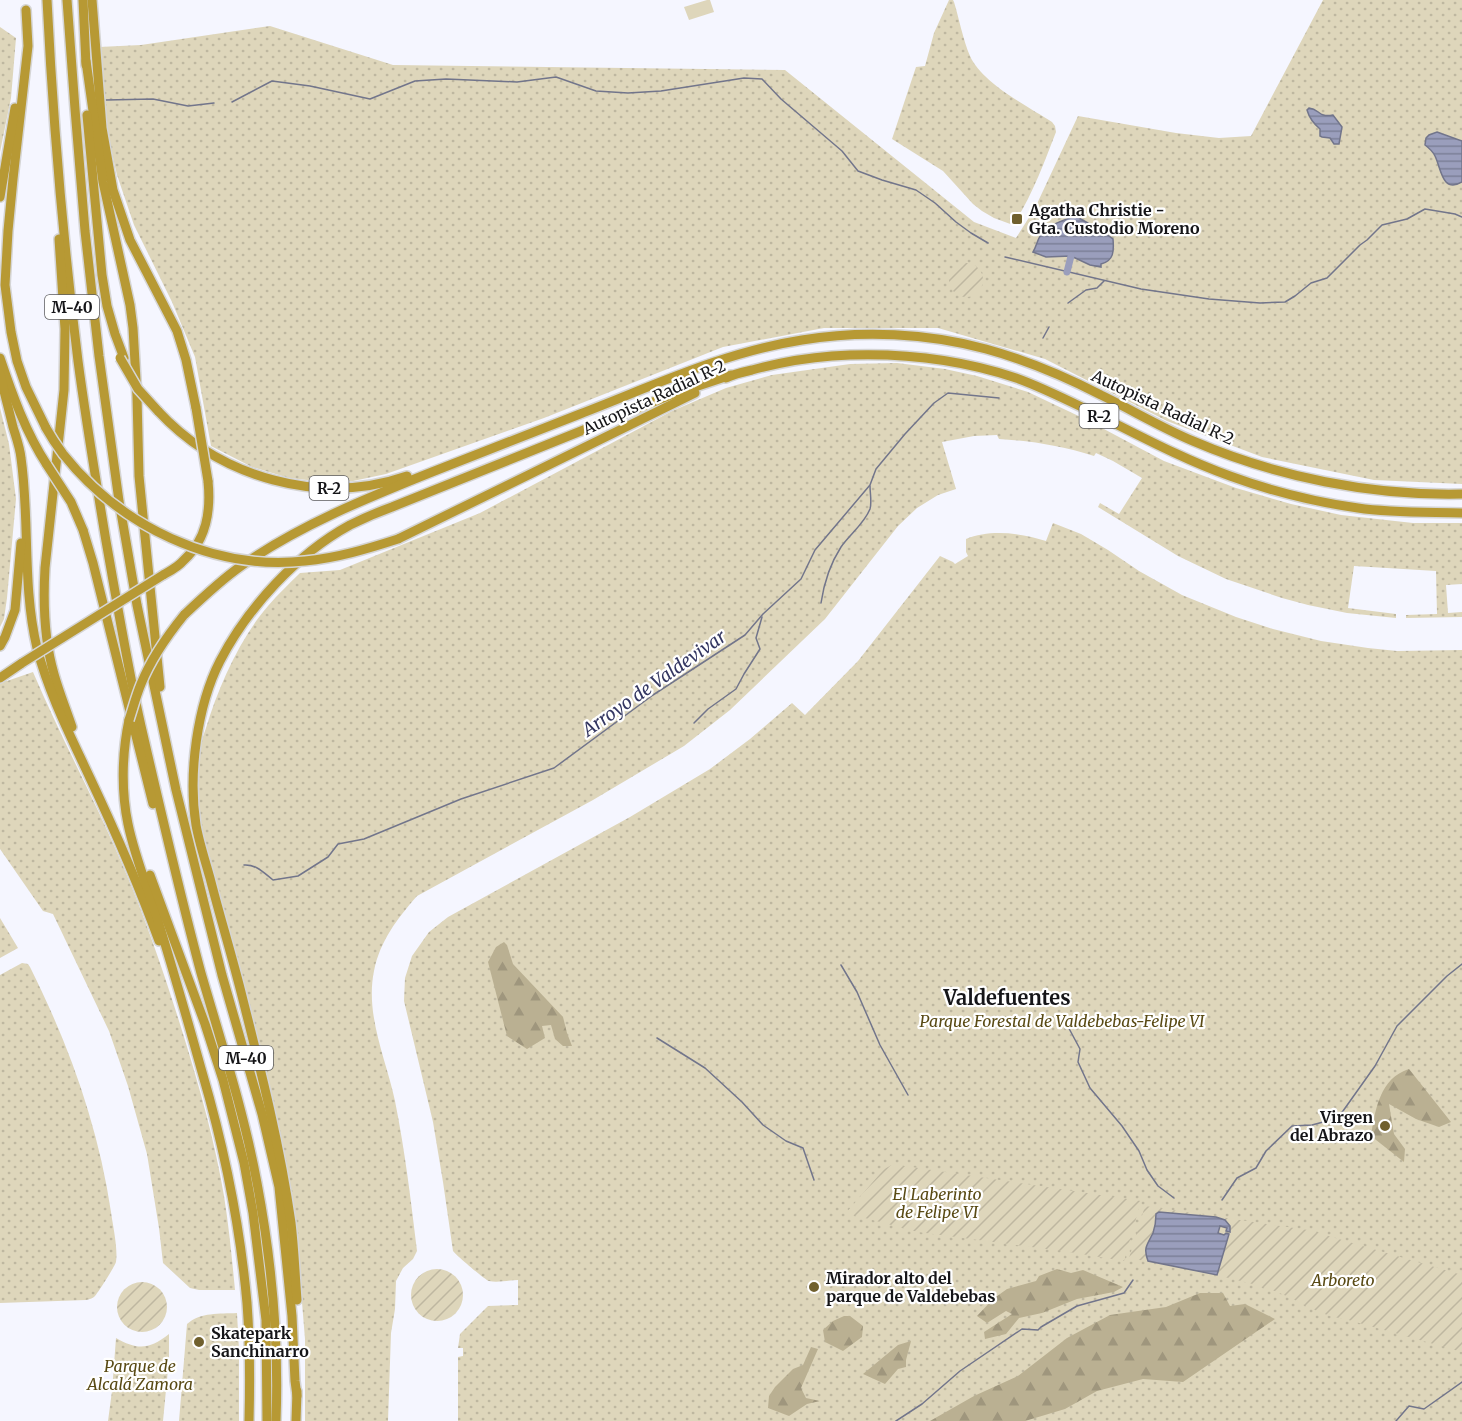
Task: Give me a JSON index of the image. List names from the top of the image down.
{
  "streets": {
    "highway": ["M-40", "Autopista Radial R-2", "R-2"]
  },
  "crossings": [
    ["M-40", "Autopista Radial R-2"]
  ],
  "districts": ["Valdefuentes"],
  "water": ["Arroyo de Valdevivar"],
  "parks": [
    "Parque Forestal de Valdebebas-Felipe VI",
    "El Laberinto de Felipe VI",
    "Arboreto",
    "Parque de Alcalá Zamora"
  ],
  "places": {
    "transit": ["Agatha Christie - Gta. Custodio Moreno"],
    "other": ["Virgen del Abrazo", "Mirador alto del parque de Valdebebas", "Skatepark Sanchinarro"]
  }
}
